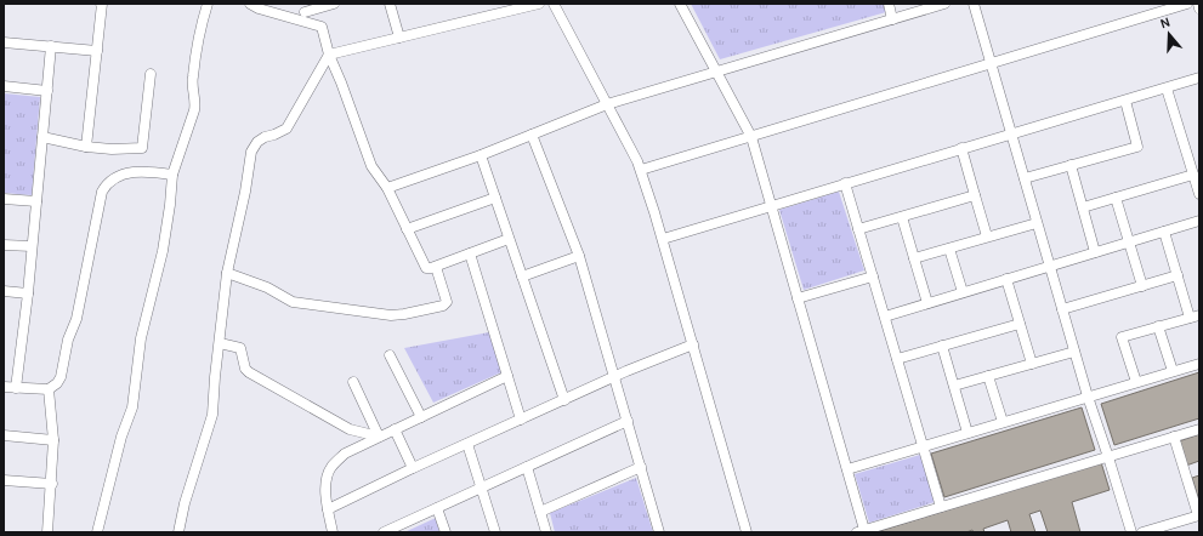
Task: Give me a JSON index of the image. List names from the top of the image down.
{
  "north": "top"
}
